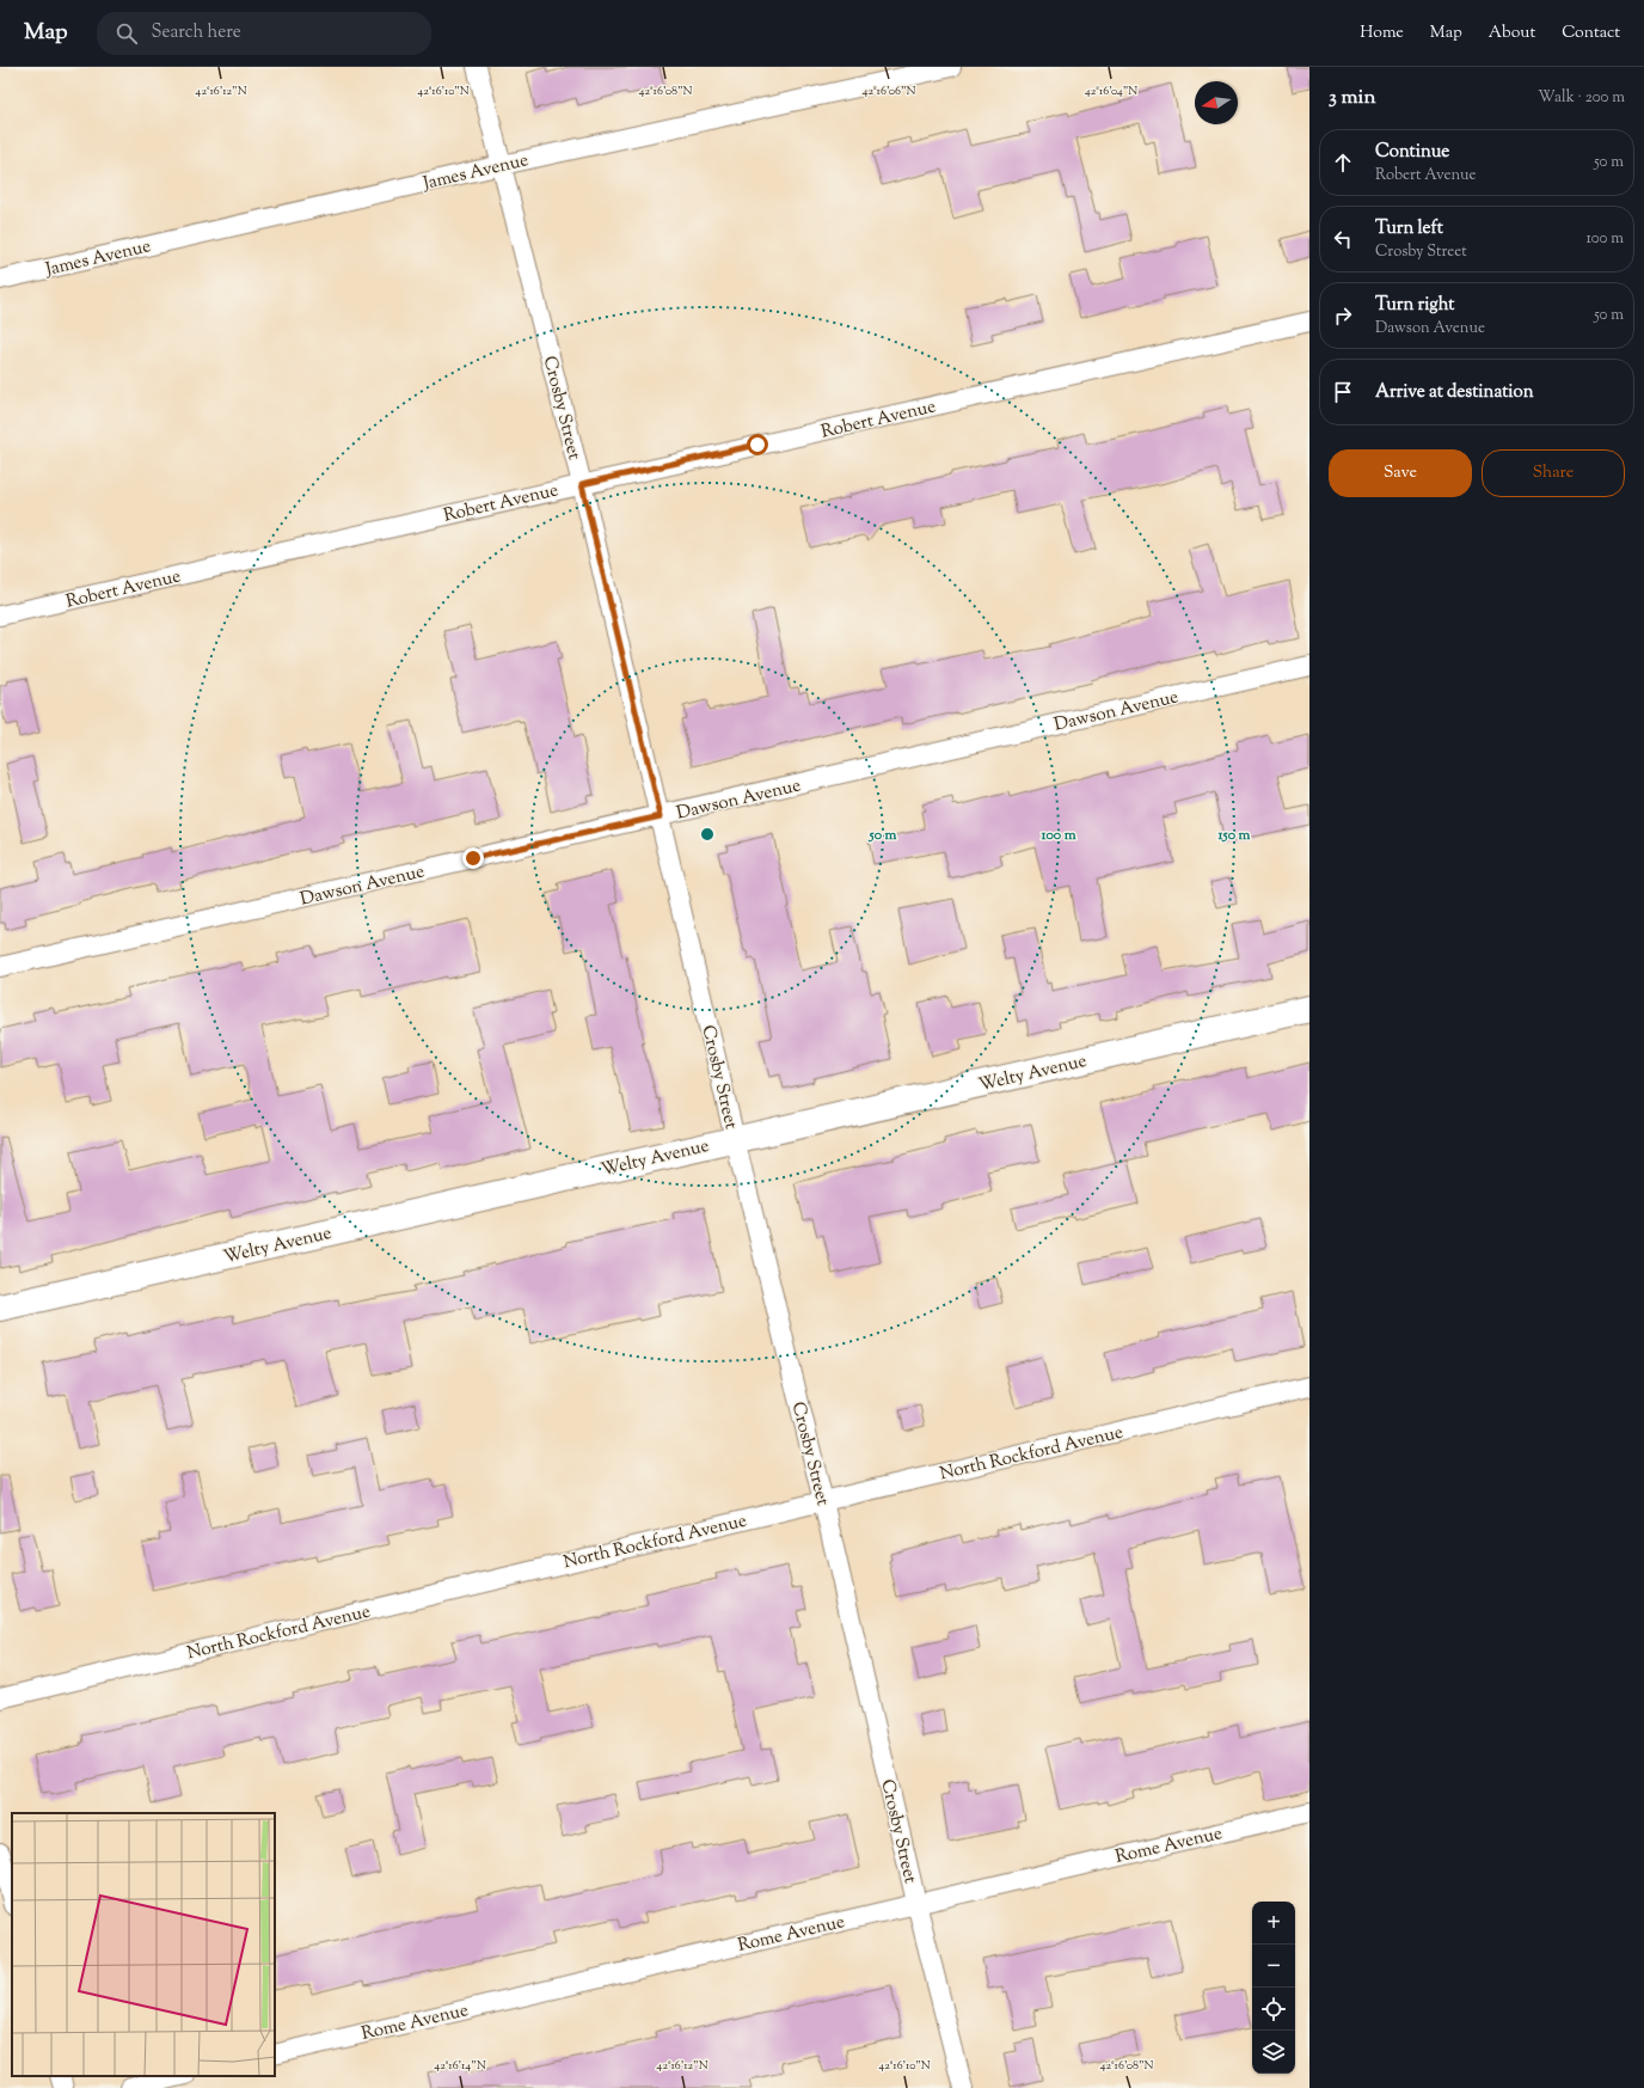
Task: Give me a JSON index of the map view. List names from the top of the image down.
{
  "streets": {
    "street": [
      "James Avenue",
      "Crosby Street",
      "Robert Avenue",
      "Dawson Avenue",
      "Welty Avenue",
      "North Rockford Avenue",
      "Rome Avenue"
    ]
  },
  "crossings": [
    ["James Avenue", "Crosby Street"],
    ["Crosby Street", "Robert Avenue"],
    ["Crosby Street", "Dawson Avenue"],
    ["Crosby Street", "Welty Avenue"],
    ["Crosby Street", "North Rockford Avenue"],
    ["Crosby Street", "Rome Avenue"]
  ],
  "north": "left",
  "page": {
    "header": "Map",
    "search": "Search here",
    "nav": [
      "Home",
      "Map",
      "About",
      "Contact"
    ],
    "heading": ["3 min", "Walk · 200 m"],
    "list": [
      ["Continue", "Robert Avenue", "50 m"],
      ["Turn left", "Crosby Street", "100 m"],
      ["Turn right", "Dawson Avenue", "50 m"],
      "Arrive at destination"
    ],
    "buttons": ["Save", "Share"],
    "map_buttons": ["+", "−"]
  },
  "coordinates": [
    "42°16'12\"N",
    "42°16'10\"N",
    "42°16'08\"N",
    "42°16'06\"N",
    "42°16'04\"N",
    "42°16'14\"N"
  ],
  "rings": ["50 m", "100 m", "150 m"]
}
